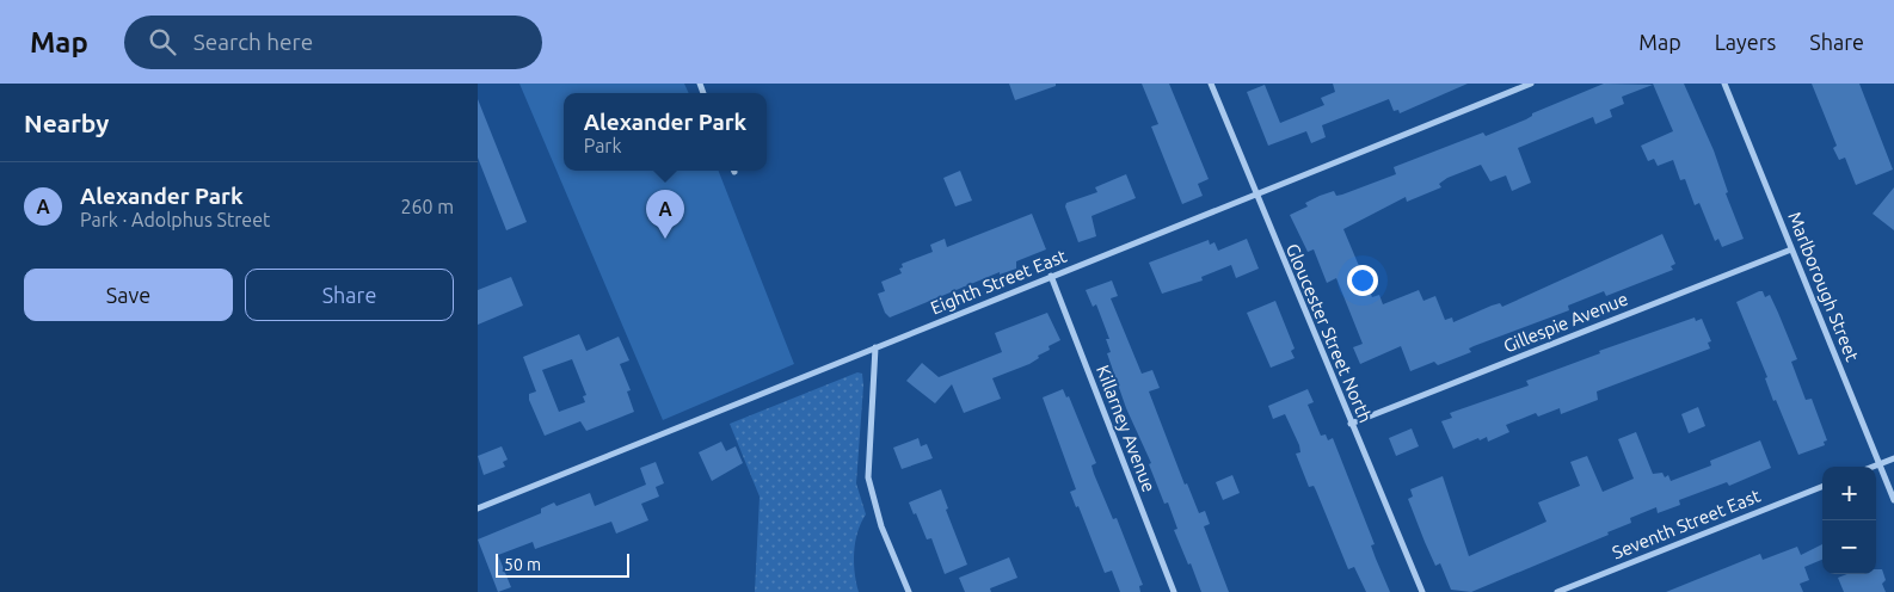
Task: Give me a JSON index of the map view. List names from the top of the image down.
{
  "streets": {
    "street": [
      "Eighth Street East",
      "Marlborough Street",
      "Gillespie Avenue",
      "Gloucester Street North",
      "Killarney Avenue",
      "Seventh Street East"
    ]
  },
  "crossings": [
    ["Eighth Street East", "Gloucester Street North"],
    ["Eighth Street East", "Killarney Avenue"],
    ["Marlborough Street", "Gillespie Avenue"],
    ["Gillespie Avenue", "Gloucester Street North"]
  ],
  "scale_bar": "50 m",
  "page": {
    "header": "Map",
    "search": "Search here",
    "nav": ["Map", "Layers", "Share"],
    "heading": "Nearby",
    "popup": ["Alexander Park", "Park"],
    "list": [
      {
        "mark": "A",
        "name": "Alexander Park",
        "note": "Park · Adolphus Street",
        "value": "260 m"
      }
    ],
    "pins": "A",
    "buttons": ["Save", "Share"],
    "map_buttons": ["+", "−"],
    "scale": "50 m"
  }
}
